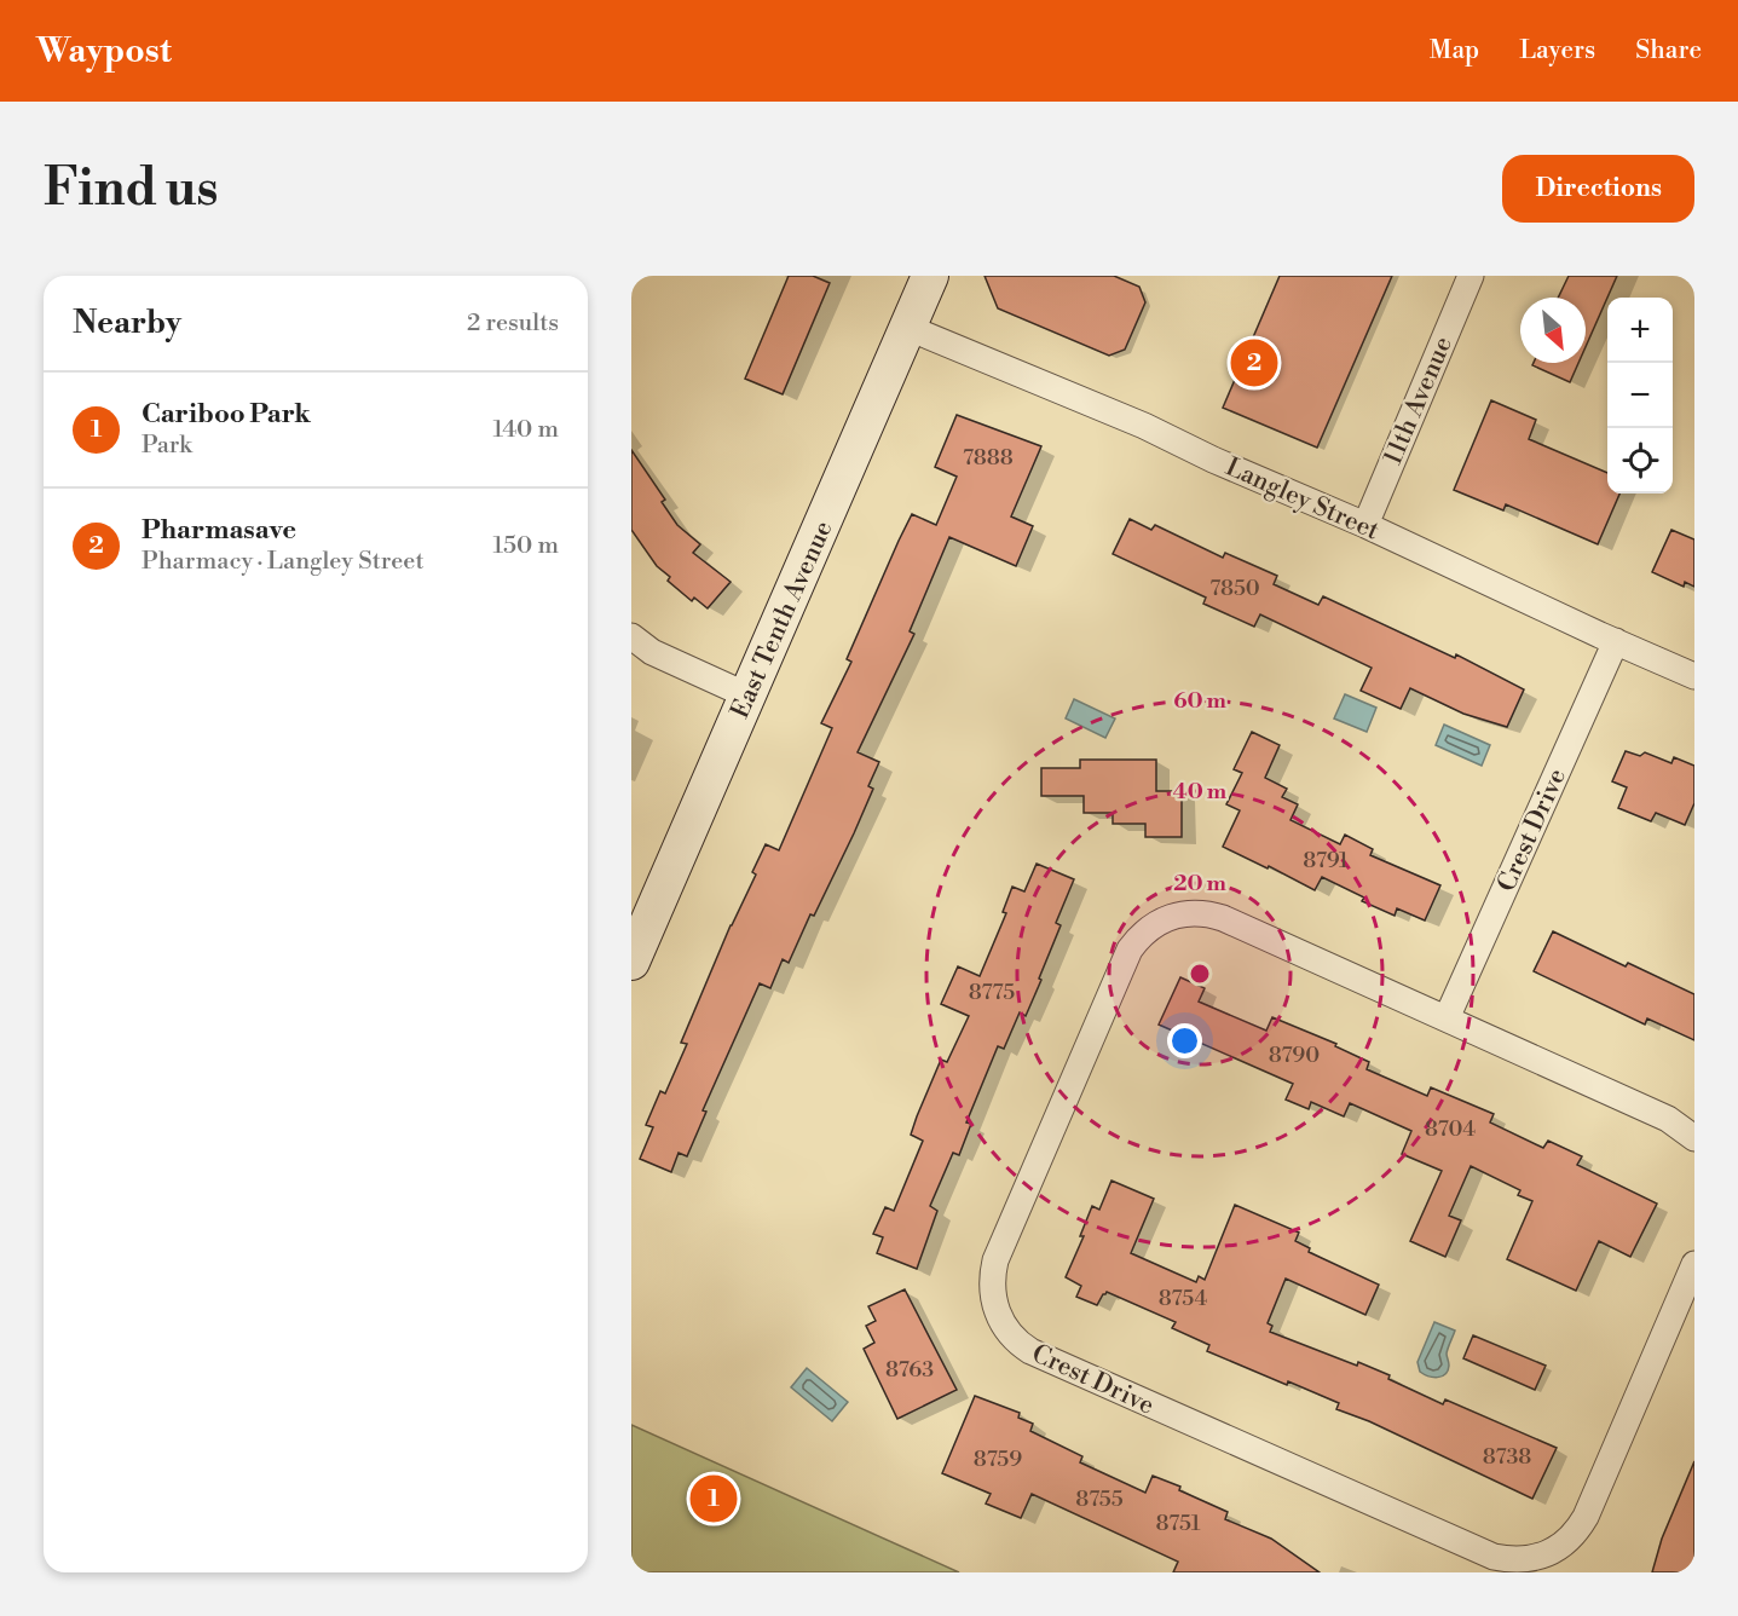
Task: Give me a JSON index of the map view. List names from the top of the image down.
{
  "streets": {
    "main road": ["East Tenth Avenue"],
    "street": ["11th Avenue", "Langley Street", "Crest Drive"]
  },
  "crossings": [
    ["11th Avenue", "Langley Street"],
    ["Langley Street", "East Tenth Avenue"],
    ["Langley Street", "Crest Drive"]
  ],
  "house_numbers": [
    "7888",
    "7850",
    "8791",
    "8775",
    "8790",
    "8704",
    "8754",
    "8763",
    "8738",
    "8759",
    "8755",
    "8751"
  ],
  "north": "bottom right",
  "page": {
    "header": "Waypost",
    "nav": ["Map", "Layers", "Share"],
    "buttons": "Directions",
    "title": "Find us",
    "heading": ["Nearby", "2 results"],
    "map_buttons": ["+", "−"],
    "pins": ["2", "1"],
    "list": [
      {
        "mark": "1",
        "name": "Cariboo Park",
        "note": "Park",
        "value": "140 m"
      },
      {
        "mark": "2",
        "name": "Pharmasave",
        "note": "Pharmacy · Langley Street",
        "value": "150 m"
      }
    ]
  },
  "rings": ["60 m", "40 m", "20 m"]
}
